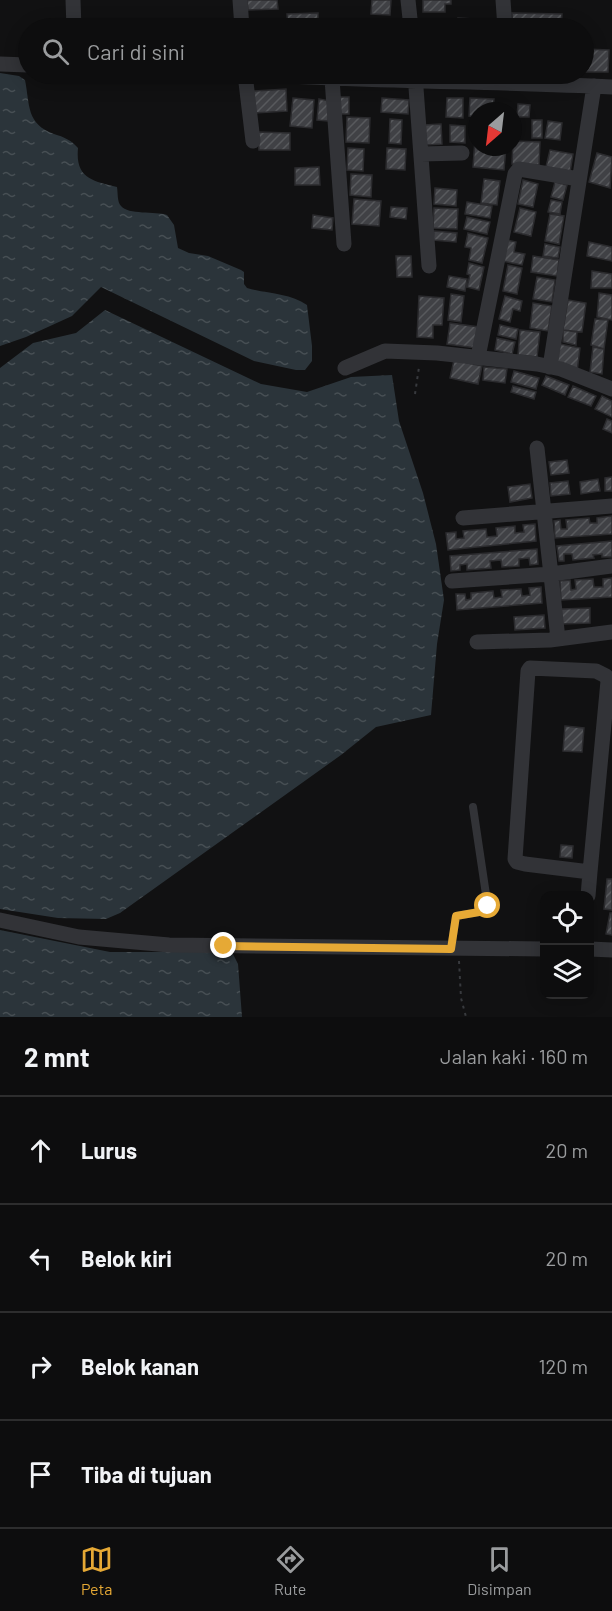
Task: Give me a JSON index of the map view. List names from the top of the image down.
{
  "north": "bottom left",
  "page": {
    "search": "Cari di sini",
    "heading": ["2 mnt", "Jalan kaki · 160 m"],
    "list": [
      ["Lurus", "20 m"],
      ["Belok kiri", "20 m"],
      ["Belok kanan", "120 m"],
      "Tiba di tujuan"
    ],
    "nav": ["Peta", "Rute", "Disimpan"]
  }
}
